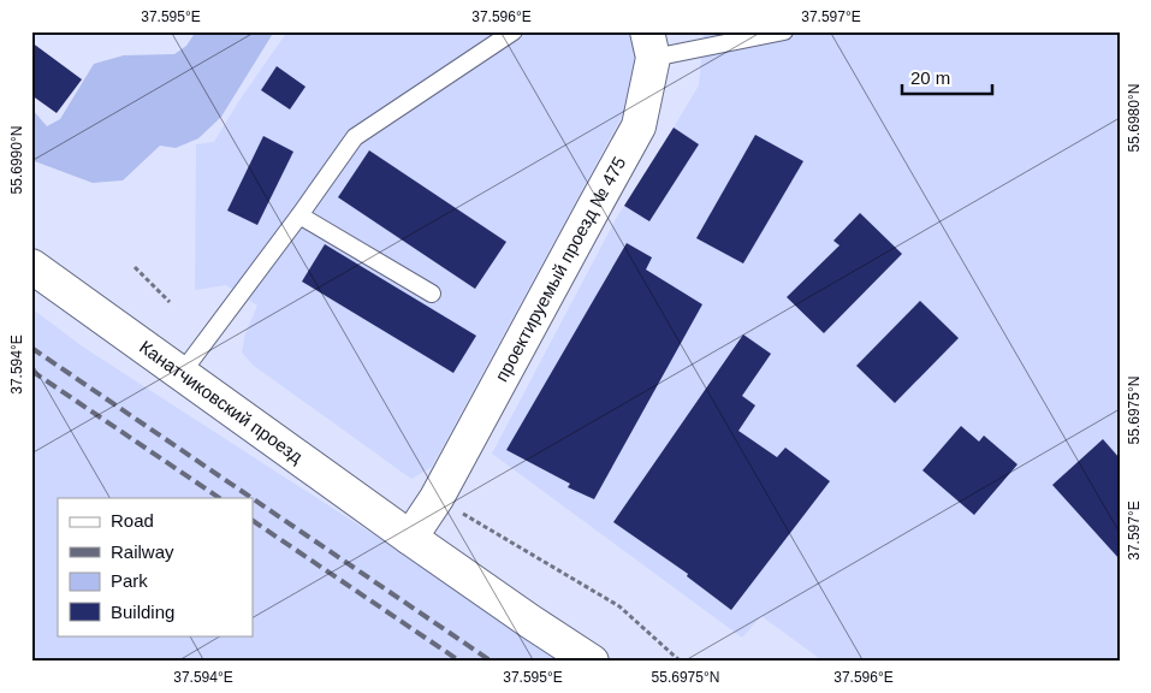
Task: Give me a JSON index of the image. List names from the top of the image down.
{
  "streets": {
    "street": ["проектируемый проезд № 475", "Канатчиковский проезд"]
  },
  "crossings": [
    ["проектируемый проезд № 475", "Канатчиковский проезд"]
  ],
  "legend": [
    "Road",
    "Railway",
    "Park",
    "Building"
  ],
  "scale_bar": "20 m",
  "coordinates": [
    "37.595°E",
    "37.596°E",
    "37.597°E",
    "55.6980°N",
    "55.6990°N",
    "37.594°E",
    "55.6975°N"
  ]
}
